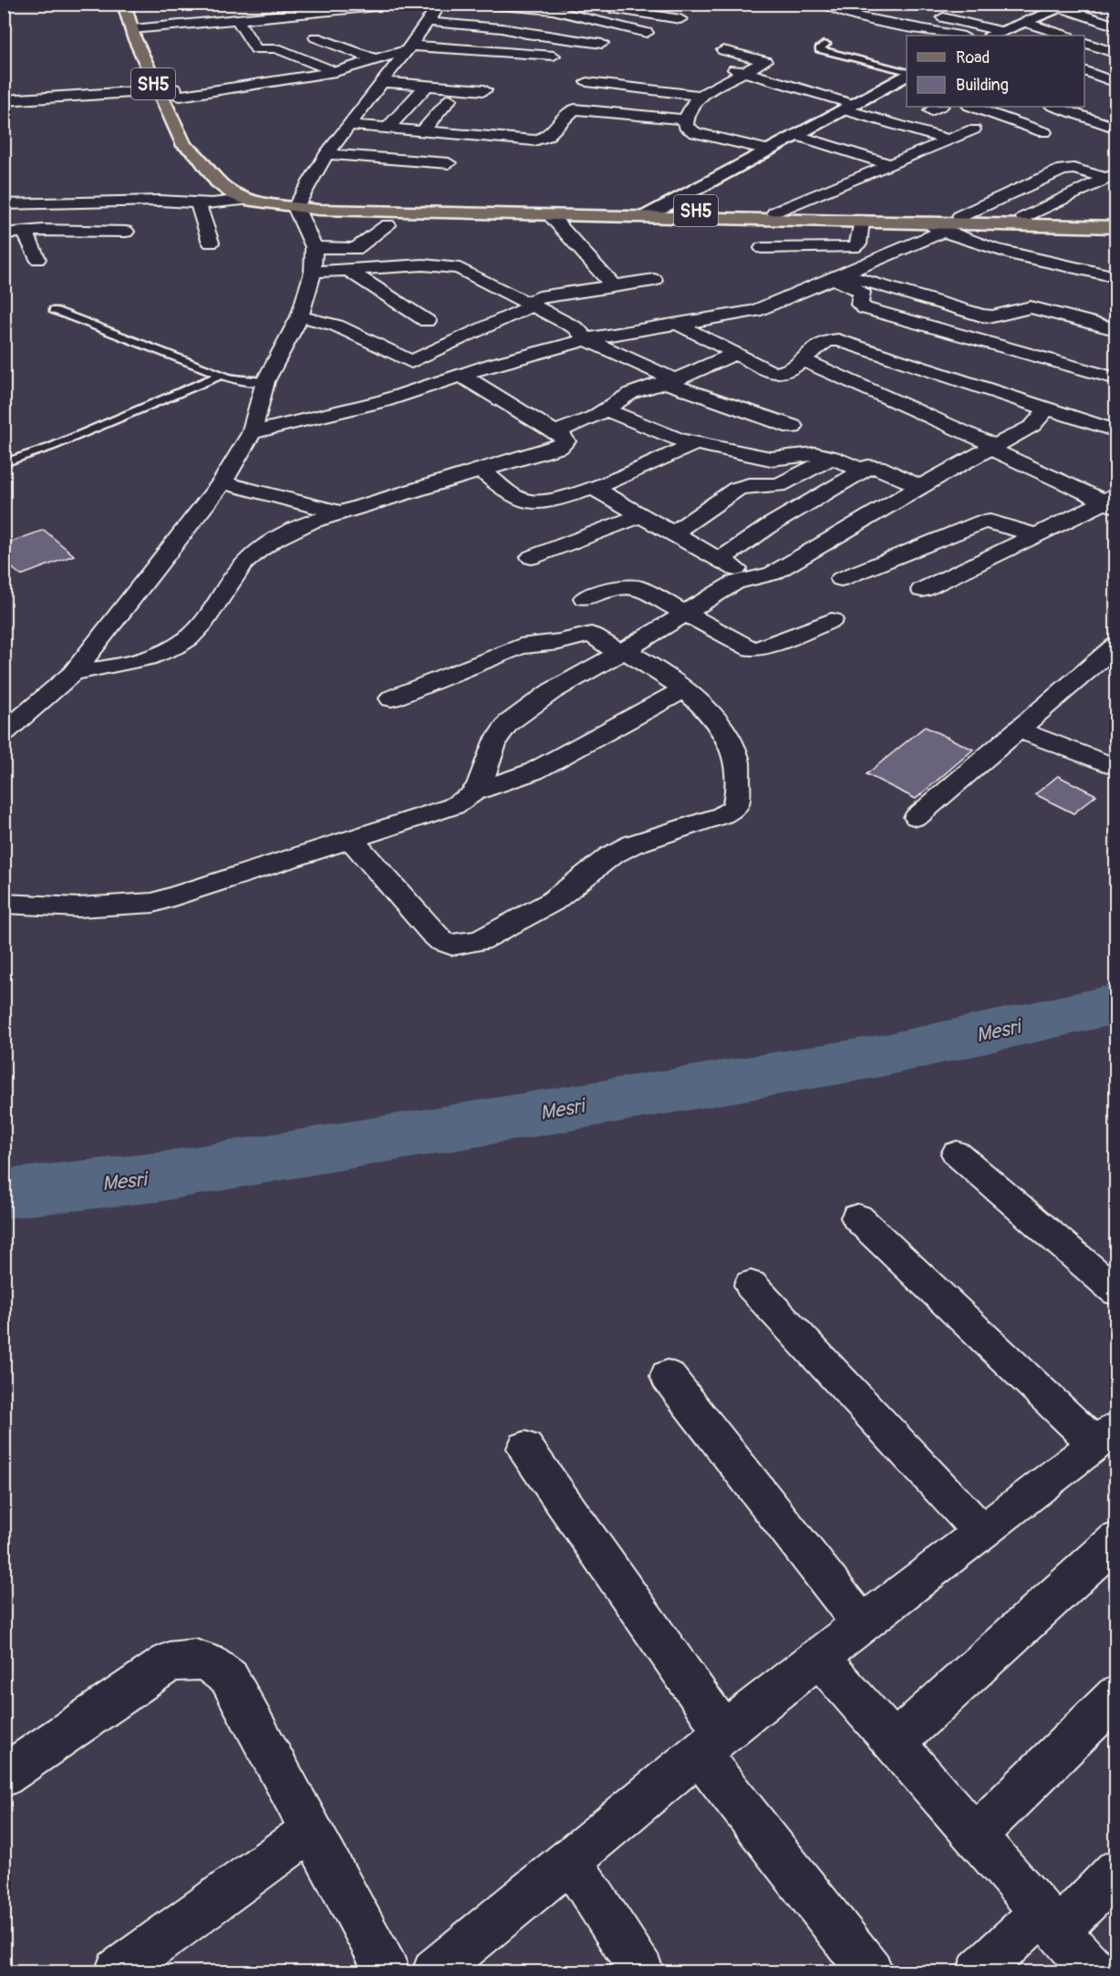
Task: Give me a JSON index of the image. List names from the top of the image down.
{
  "streets": {
    "main road": ["SH5"]
  },
  "water": ["Mesri"],
  "legend": ["Road", "Building"]
}
